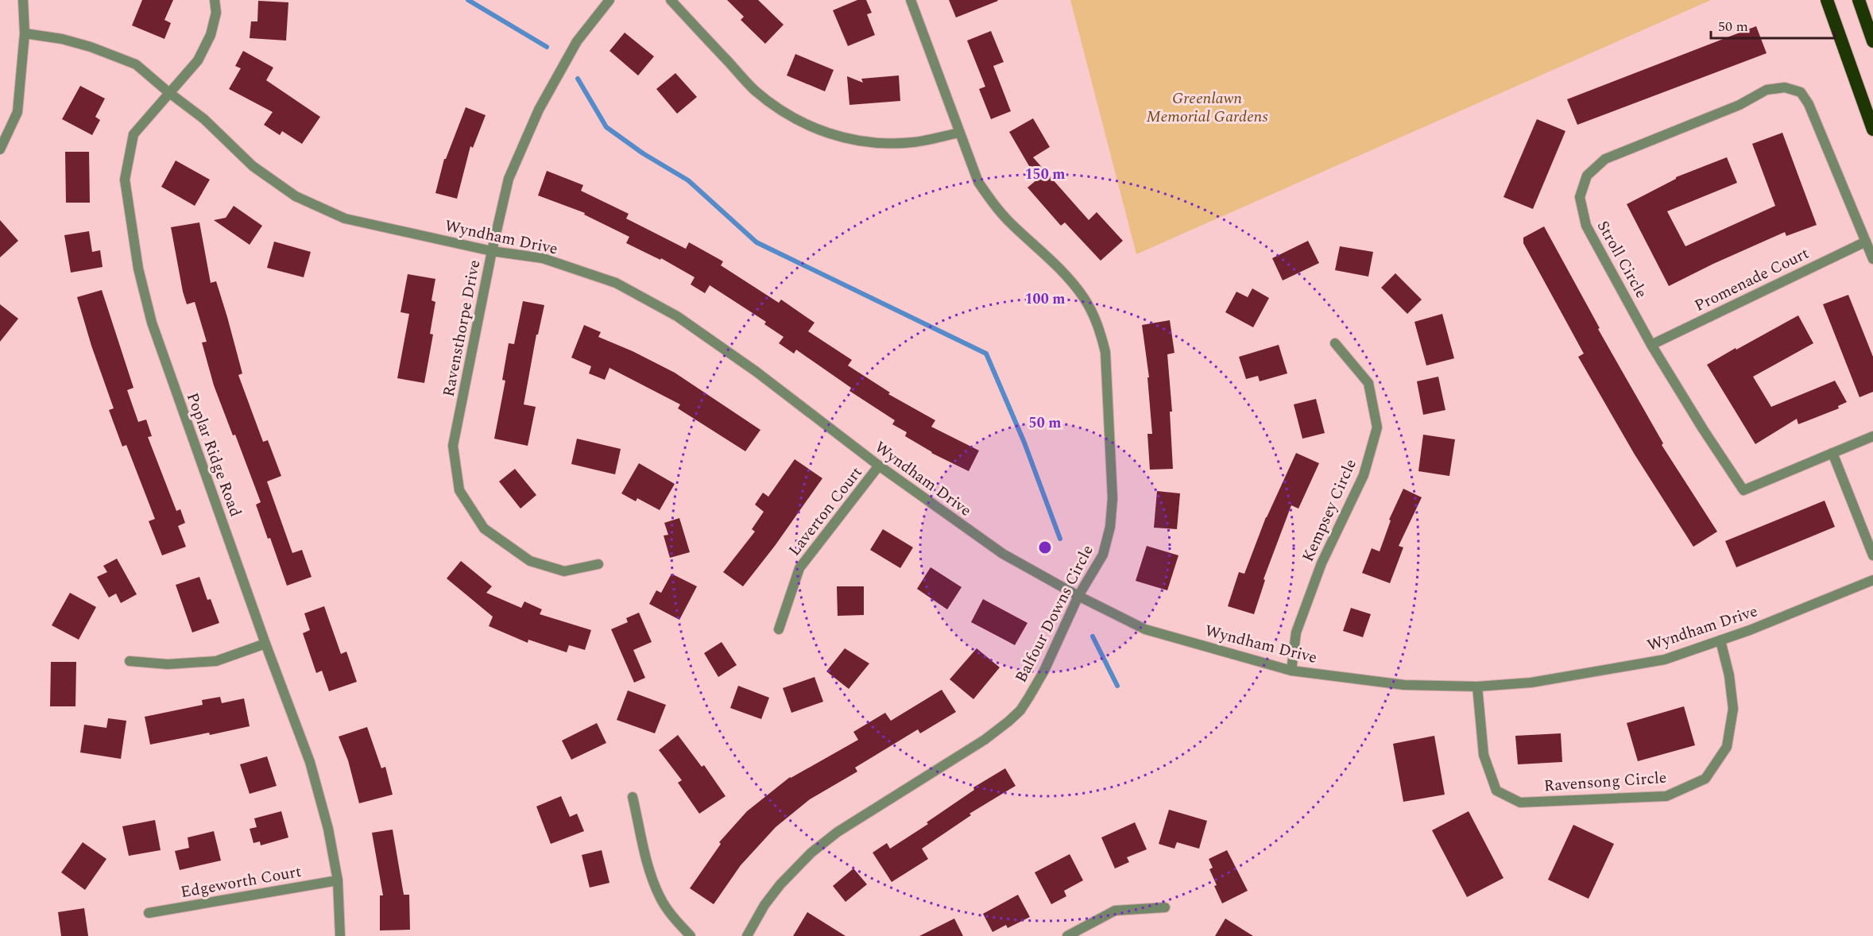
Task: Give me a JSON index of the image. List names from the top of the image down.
{
  "streets": {
    "street": [
      "Wyndham Drive",
      "Stroll Circle",
      "Promenade Court",
      "Ravensthorpe Drive",
      "Poplar Ridge Road",
      "Kempsey Circle",
      "Laverton Court",
      "Balfour Downs Circle",
      "Ravensong Circle",
      "Edgeworth Court"
    ]
  },
  "crossings": [
    ["Wyndham Drive", "Ravensthorpe Drive"],
    ["Wyndham Drive", "Poplar Ridge Road"],
    ["Wyndham Drive", "Kempsey Circle"],
    ["Wyndham Drive", "Laverton Court"],
    ["Wyndham Drive", "Balfour Downs Circle"],
    ["Wyndham Drive", "Ravensong Circle"],
    ["Stroll Circle", "Promenade Court"],
    ["Poplar Ridge Road", "Edgeworth Court"]
  ],
  "parks": ["Greenlawn Memorial Gardens"],
  "scale_bar": "50 m",
  "rings": ["150 m", "100 m", "50 m"]
}
